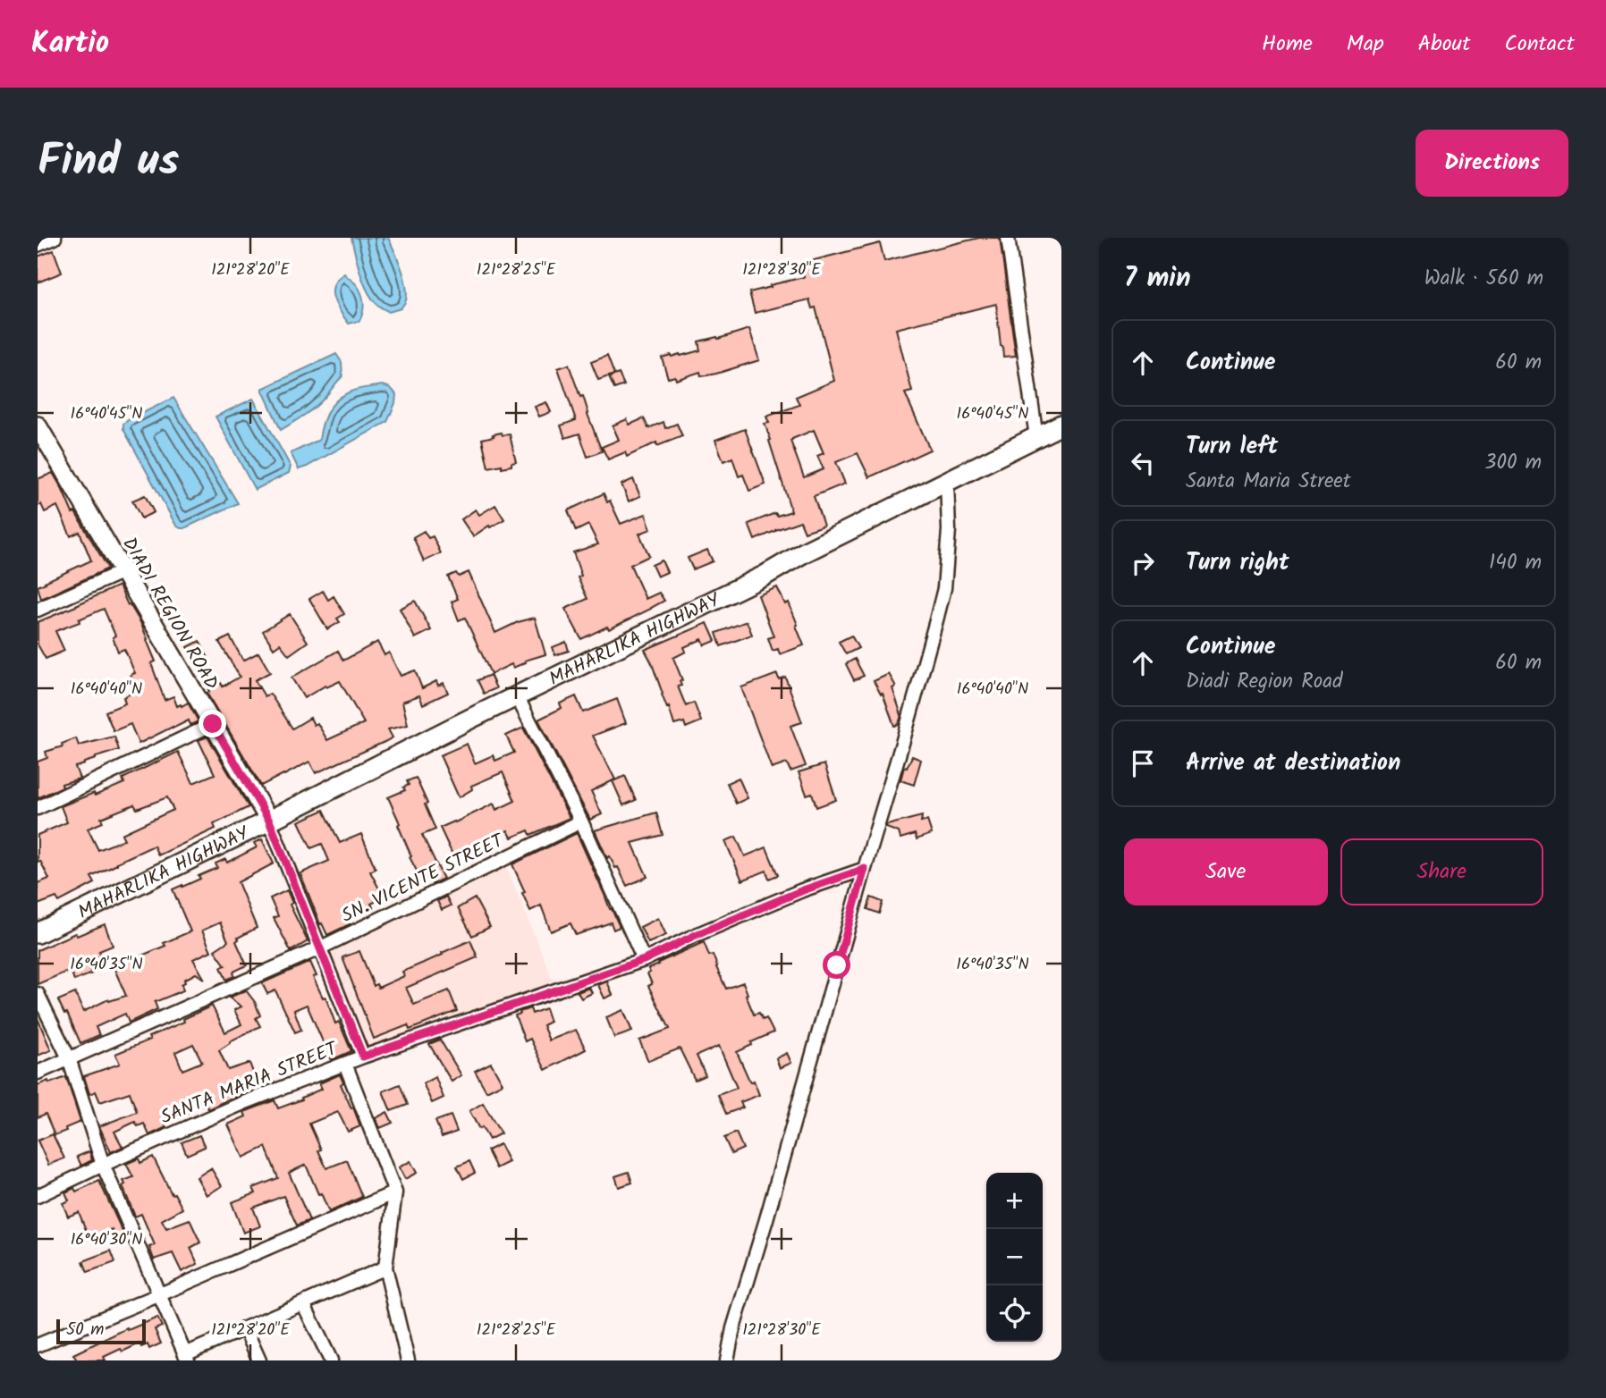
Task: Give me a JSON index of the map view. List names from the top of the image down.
{
  "streets": {
    "highway": ["MAHARLIKA HIGHWAY"],
    "main road": ["DIADI REGION ROAD"],
    "street": ["SN. VICENTE STREET", "SANTA MARIA STREET"]
  },
  "crossings": [
    ["DIADI REGION ROAD", "MAHARLIKA HIGHWAY"]
  ],
  "scale_bar": "50 m",
  "page": {
    "header": "Kartio",
    "nav": [
      "Home",
      "Map",
      "About",
      "Contact"
    ],
    "title": "Find us",
    "buttons": [
      "Directions",
      ["Save", "Share"]
    ],
    "heading": ["7 min", "Walk · 560 m"],
    "list": [
      ["Continue", "60 m"],
      ["Turn left", "Santa Maria Street", "300 m"],
      ["Turn right", "140 m"],
      ["Continue", "Diadi Region Road", "60 m"],
      "Arrive at destination"
    ],
    "map_buttons": ["+", "−"],
    "scale": "50 m"
  },
  "coordinates": [
    "121°28'20\"E",
    "121°28'25\"E",
    "121°28'30\"E",
    "16°40'45\"N",
    "16°40'40\"N",
    "16°40'35\"N",
    "16°40'30\"N"
  ]
}
